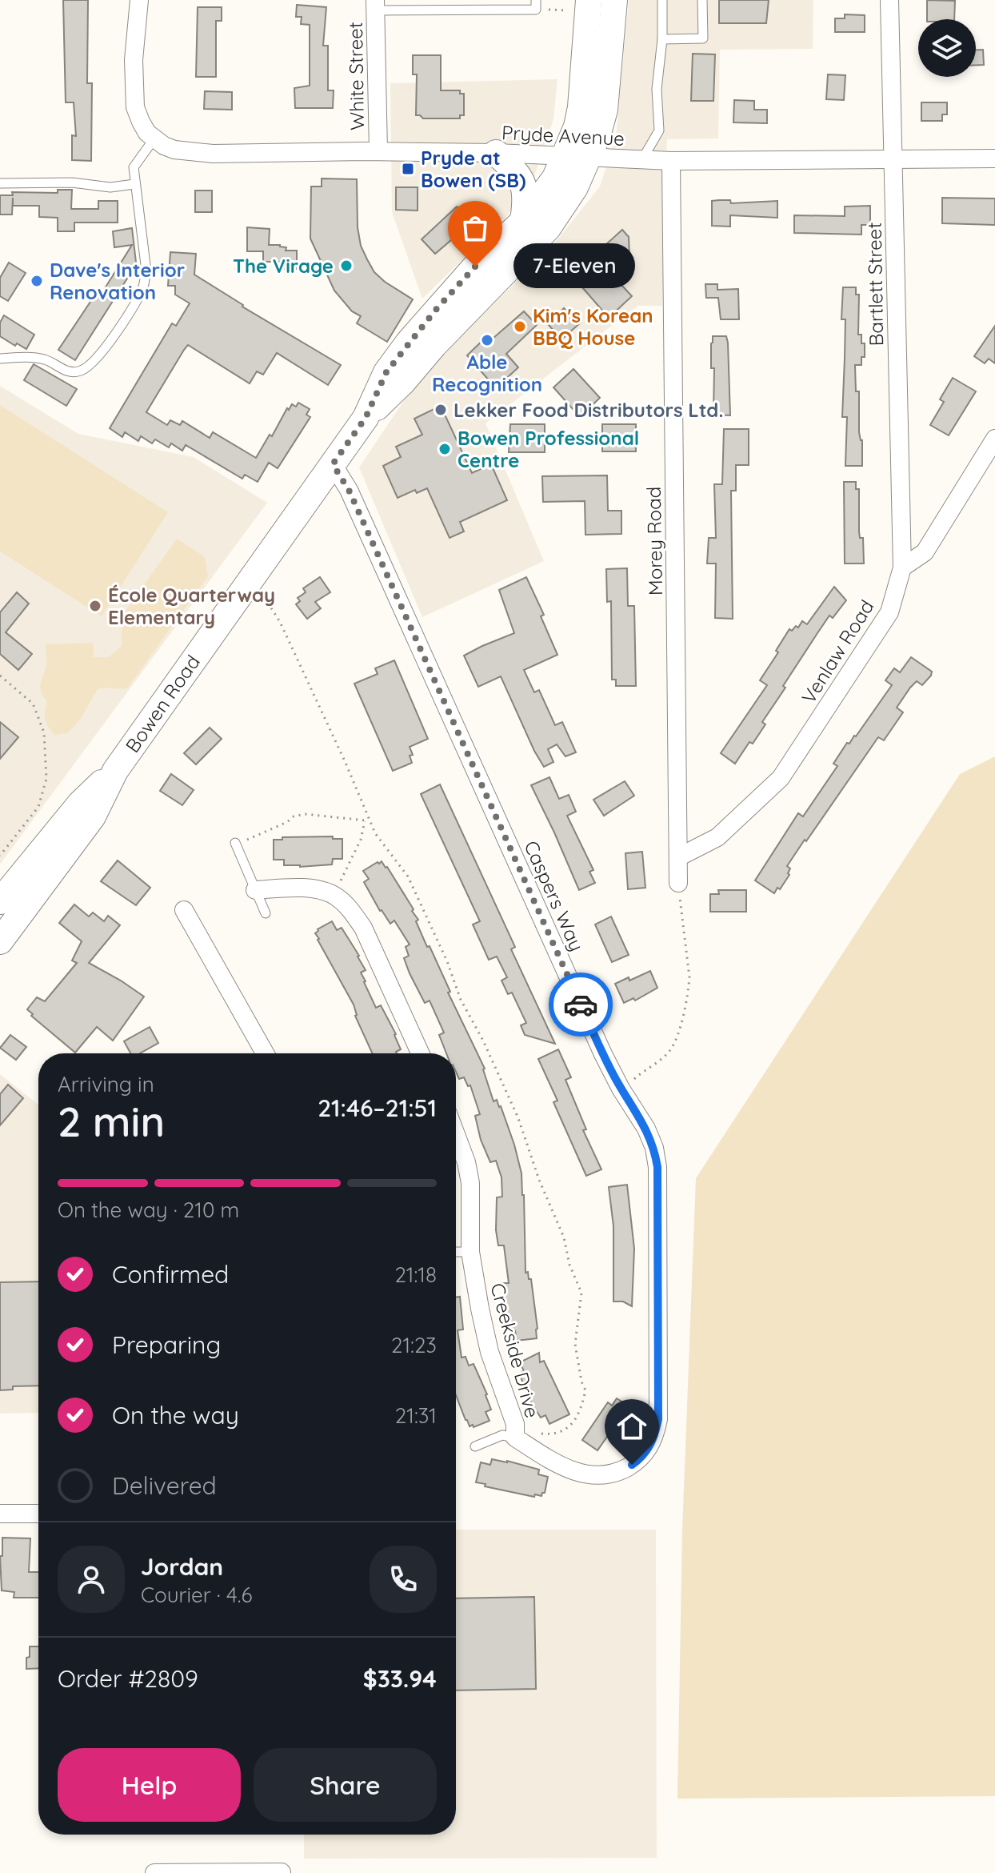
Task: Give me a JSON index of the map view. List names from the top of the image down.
{
  "streets": {
    "main road": ["Bowen Road"],
    "street": [
      "White Street",
      "Pryde Avenue",
      "Bartlett Street",
      "Morey Road",
      "Venlaw Road",
      "Caspers Way",
      "Creekside Drive"
    ]
  },
  "crossings": [
    ["White Street", "Pryde Avenue"],
    ["Pryde Avenue", "Bartlett Street"],
    ["Pryde Avenue", "Morey Road"],
    ["Pryde Avenue", "Bowen Road"],
    ["Bartlett Street", "Venlaw Road"],
    ["Morey Road", "Venlaw Road"],
    ["Bowen Road", "Caspers Way"],
    ["Caspers Way", "Creekside Drive"]
  ],
  "places": {
    "transit": ["Pryde at Bowen (SB)"],
    "other": [
      "The Virage",
      "7-Eleven",
      "Dave's Interior Renovation",
      "Kim's Korean BBQ House",
      "Able Recognition",
      "Lekker Food Distributors Ltd.",
      "Bowen Professional Centre",
      "École Quarterway Elementary"
    ]
  },
  "page": {
    "bubble": "7-Eleven",
    "heading": ["2 min", "Arriving in", "21:46–21:51"],
    "panel": [
      "Jordan",
      "Courier · 4.6",
      "Order #2809",
      "$33.94"
    ],
    "bar": "On the way · 210 m",
    "list": [
      ["Confirmed", "21:18"],
      ["Preparing", "21:23"],
      ["On the way", "21:31"],
      "Delivered"
    ],
    "buttons": ["Help", "Share"]
  }
}
